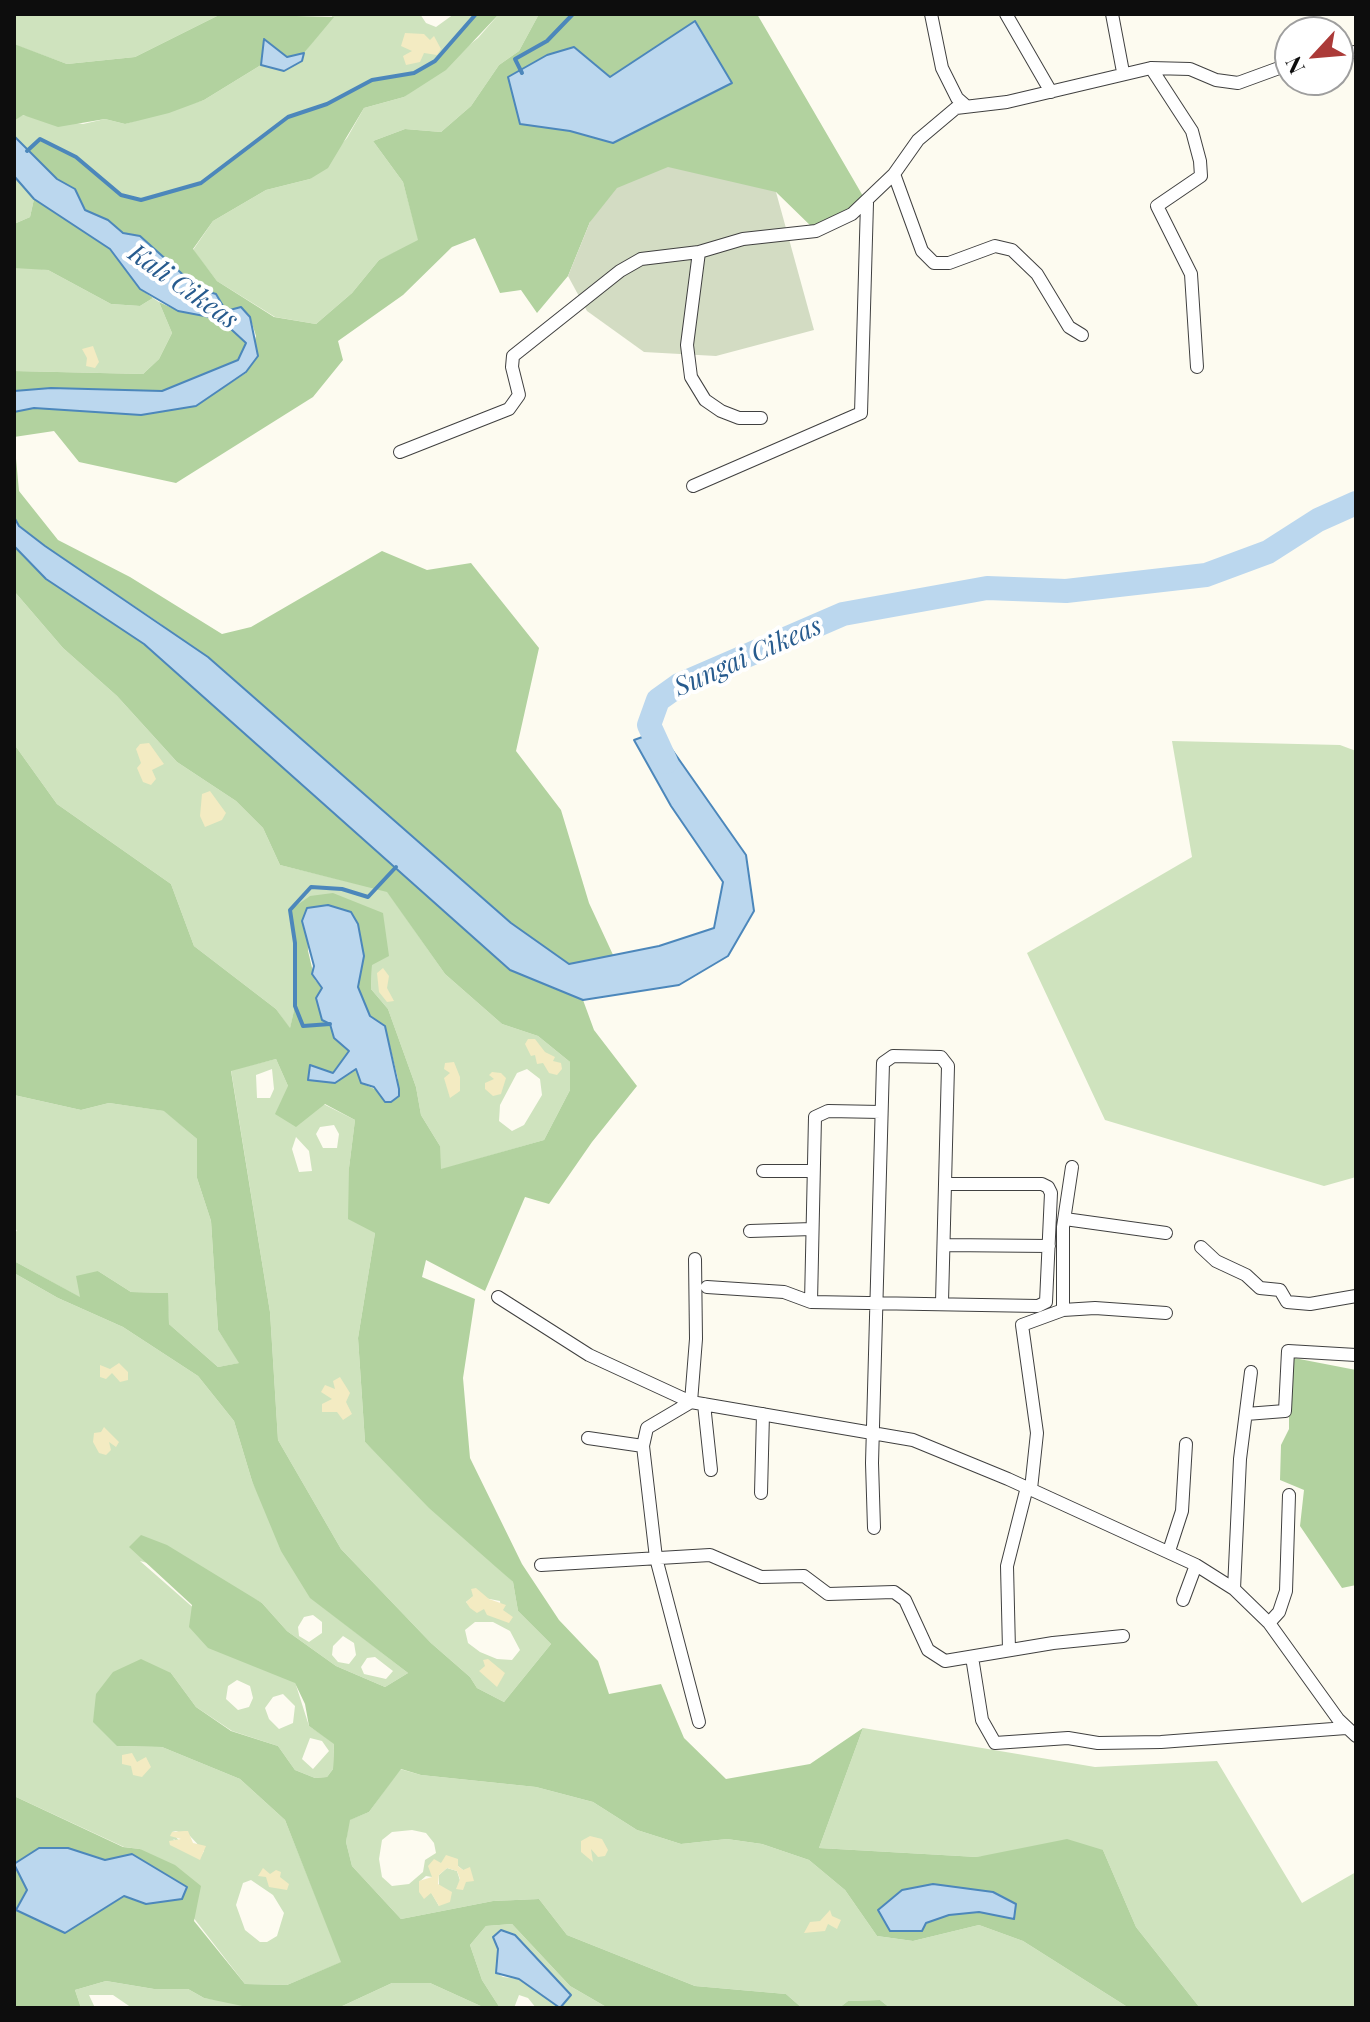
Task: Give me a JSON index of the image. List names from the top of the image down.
{
  "water": ["Kali Cikeas", "Sungai Cikeas"],
  "north": "bottom left"
}
